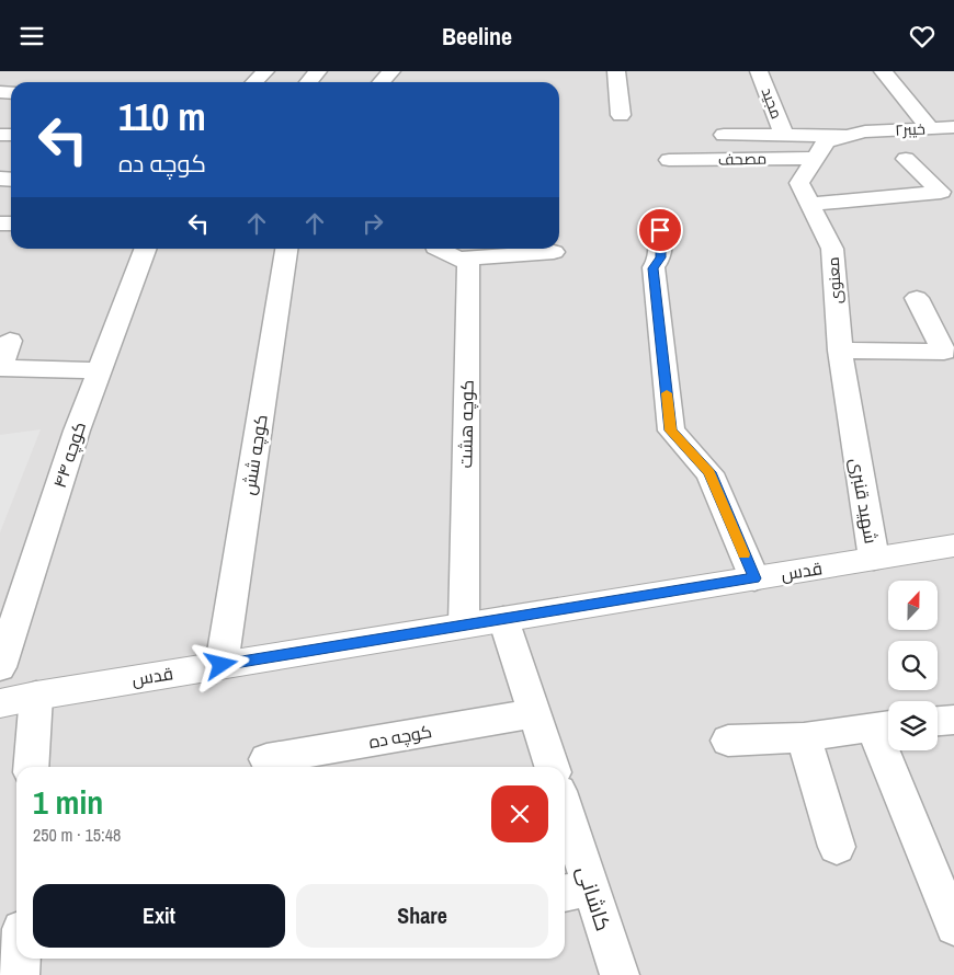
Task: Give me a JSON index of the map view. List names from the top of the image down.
{
  "streets": {
    "street": [
      "مجید",
      "خیبر۲",
      "مصحف",
      "معنوی",
      "کوچه هشت",
      "کوچه ۴۴",
      "کوچه شش",
      "شهید قنبری",
      "قدس",
      "کوچه ده",
      "کاشانی"
    ]
  },
  "crossings": [
    ["خیبر۲", "معنوی"],
    ["مصحف", "معنوی"],
    ["معنوی", "شهید قنبری"],
    ["کوچه هشت", "قدس"],
    ["کوچه شش", "قدس"],
    ["شهید قنبری", "قدس"]
  ],
  "north": "top",
  "page": {
    "header": "Beeline",
    "turn": ["110 m", "کوچه ده"],
    "heading": ["1 min", "250 m · 15:48"],
    "buttons": ["Exit", "Share"]
  }
}
